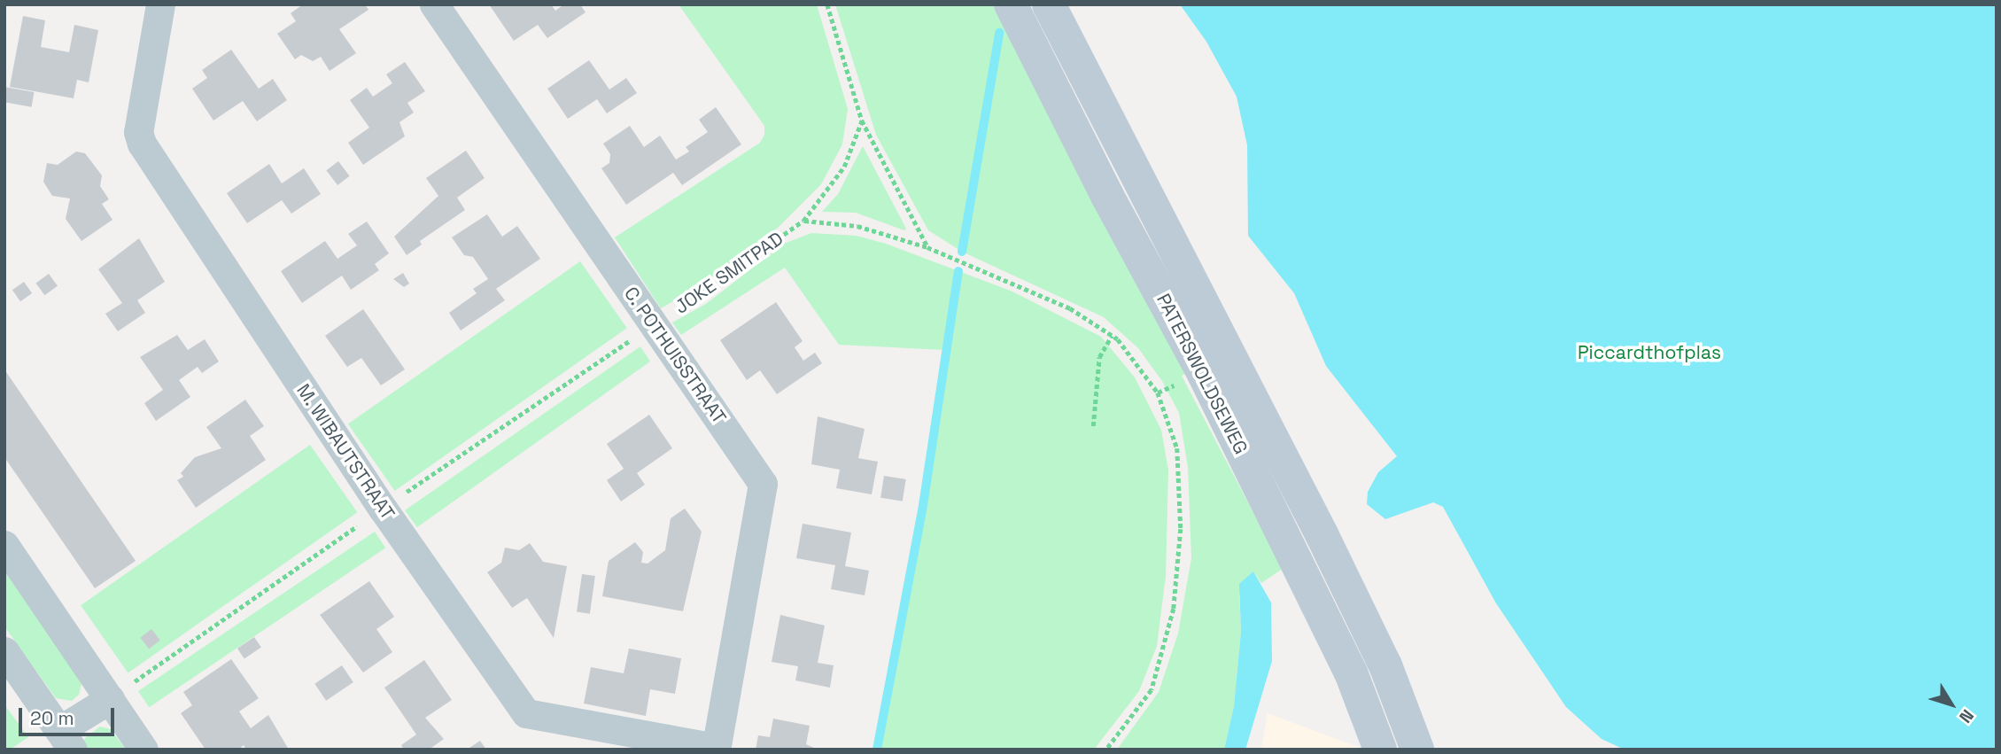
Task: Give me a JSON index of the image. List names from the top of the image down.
{
  "streets": {
    "main road": ["PATERSWOLDSEWEG"],
    "street": ["C. POTHUISSTRAAT", "M. WIBAUTSTRAAT"],
    "path": ["JOKE SMITPAD"]
  },
  "crossings": [
    ["JOKE SMITPAD", "C. POTHUISSTRAAT"],
    ["C. POTHUISSTRAAT", "M. WIBAUTSTRAAT"]
  ],
  "parks": ["Piccardthofplas"],
  "scale_bar": "20 m",
  "north": "bottom right"
}
